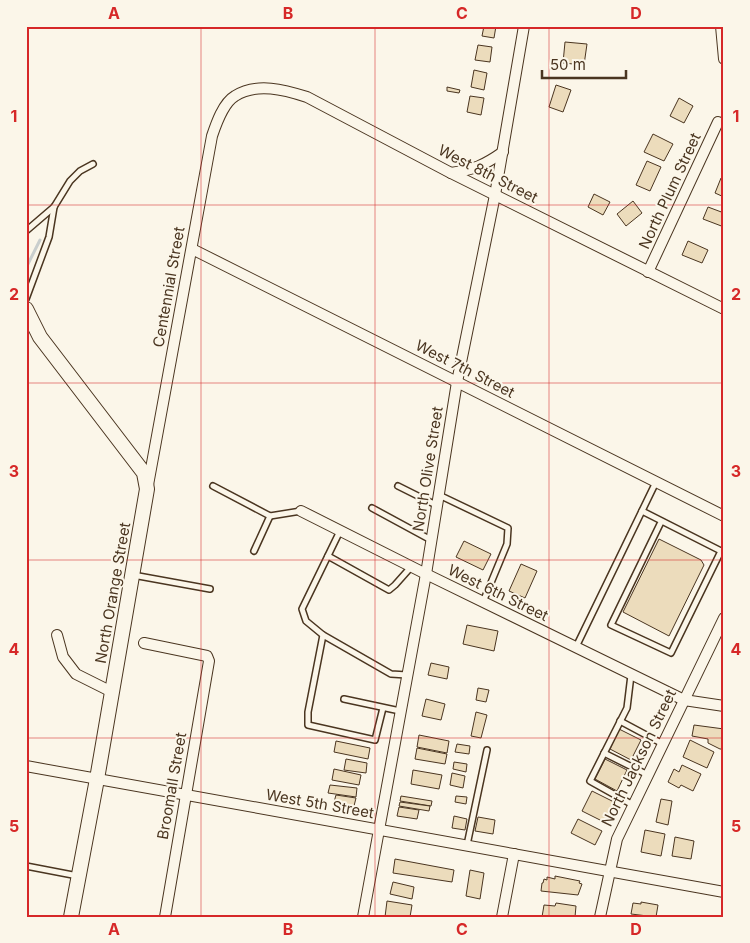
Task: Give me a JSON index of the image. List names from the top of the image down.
{
  "streets": {
    "street": [
      "West 8th Street",
      "North Plum Street",
      "Centennial Street",
      "West 7th Street",
      "North Olive Street",
      "North Orange Street",
      "West 6th Street",
      "North Jackson Street",
      "Broomall Street",
      "West 5th Street"
    ]
  },
  "crossings": [
    ["West 8th Street", "North Plum Street"],
    ["West 8th Street", "Centennial Street"],
    ["West 8th Street", "North Olive Street"],
    ["Centennial Street", "West 7th Street"],
    ["Centennial Street", "North Orange Street"],
    ["West 7th Street", "North Olive Street"],
    ["North Olive Street", "West 6th Street"],
    ["North Olive Street", "West 5th Street"],
    ["North Orange Street", "West 5th Street"],
    ["West 6th Street", "North Jackson Street"],
    ["North Jackson Street", "West 5th Street"],
    ["Broomall Street", "West 5th Street"]
  ],
  "scale_bar": "50 m",
  "grid": {
    "columns": [
      "A",
      "B",
      "C",
      "D"
    ],
    "rows": [
      "1",
      "2",
      "3",
      "4",
      "5"
    ]
  }
}
